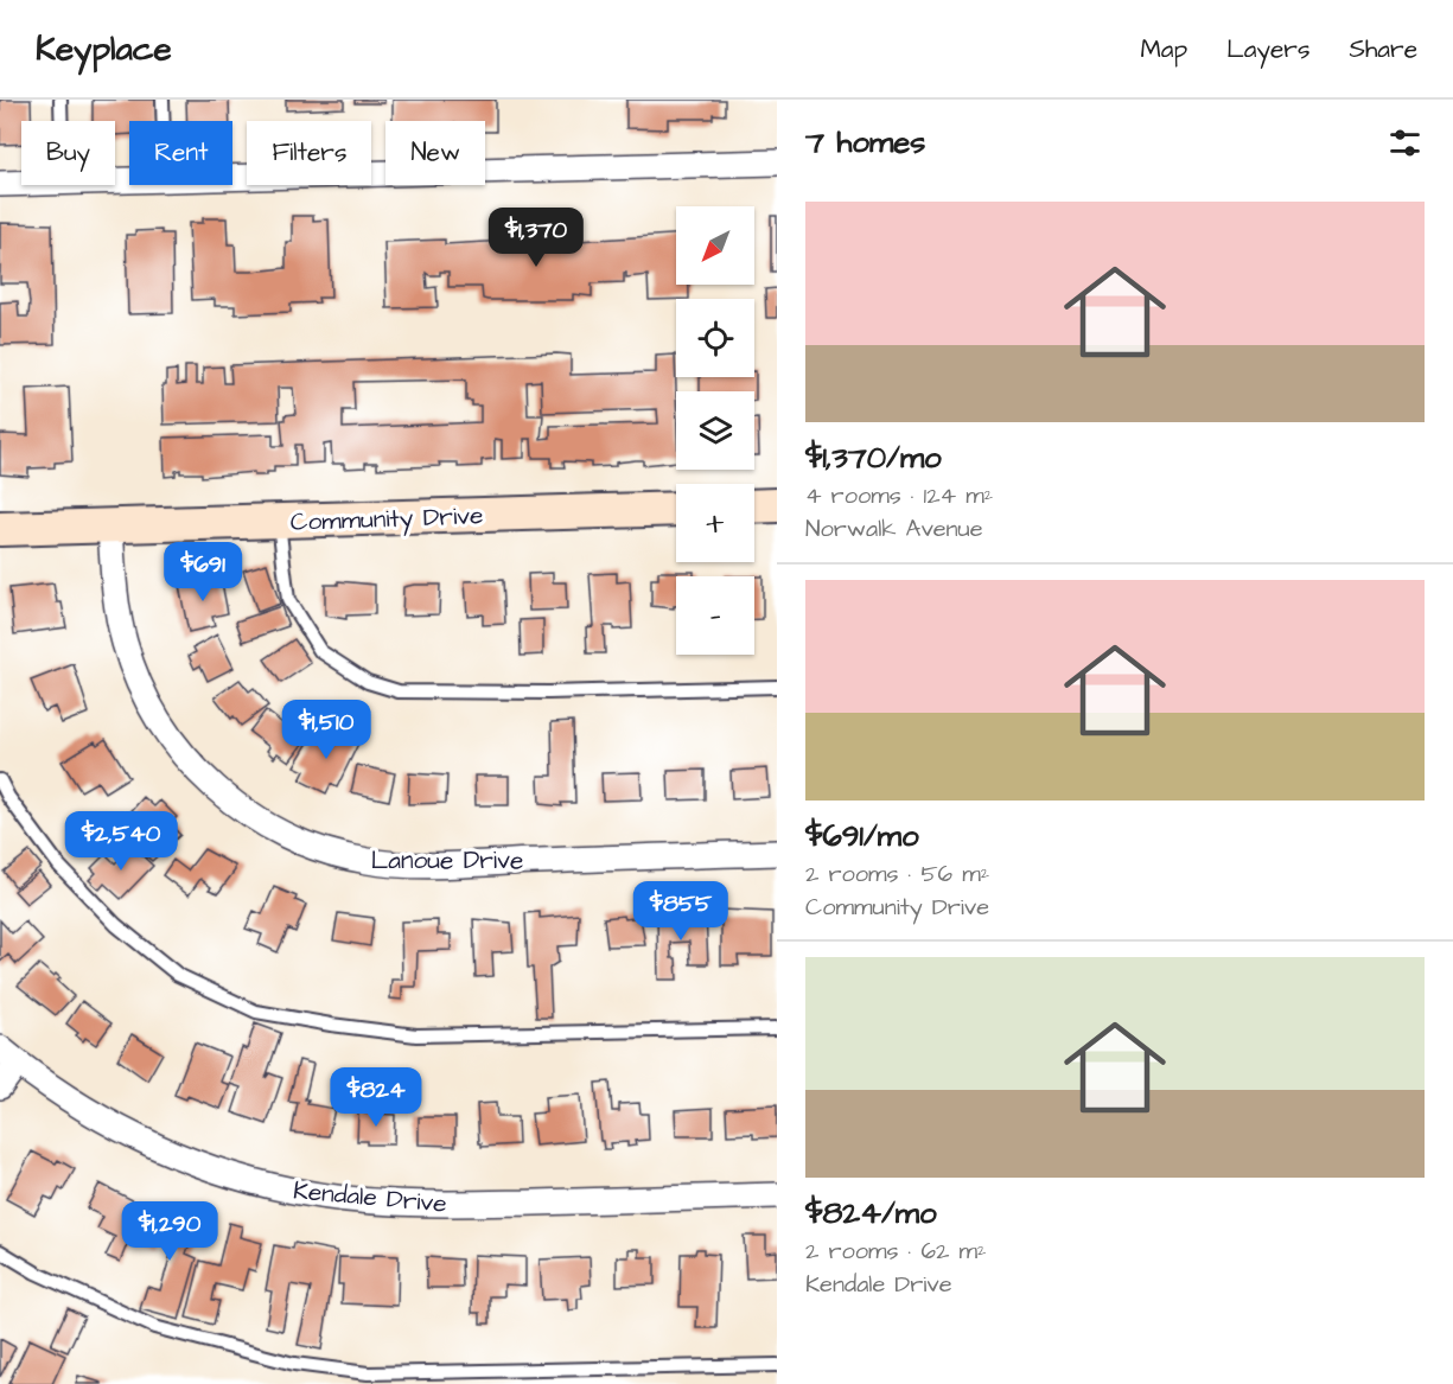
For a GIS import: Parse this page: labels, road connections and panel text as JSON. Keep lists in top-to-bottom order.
{
  "streets": {
    "street": ["Community Drive", "Lanoue Drive", "Kendale Drive"]
  },
  "crossings": [
    ["Community Drive", "Lanoue Drive"]
  ],
  "north": "bottom left",
  "page": {
    "header": "Keyplace",
    "nav": ["Map", "Layers", "Share"],
    "heading": "7 homes",
    "chip": [
      "Buy",
      "Rent",
      "Filters",
      "New"
    ],
    "list": [
      {
        "name": "$1,370/mo",
        "note": "4 rooms · 124 m² · Norwalk Avenue"
      },
      {
        "name": "$691/mo",
        "note": "2 rooms · 56 m² · Community Drive"
      },
      {
        "name": "$824/mo",
        "note": "2 rooms · 62 m² · Kendale Drive"
      }
    ],
    "map_buttons": ["+", "−"],
    "price": [
      "$1,370",
      "$691",
      "$1,510",
      "$2,540",
      "$855",
      "$824",
      "$1,290"
    ]
  }
}
